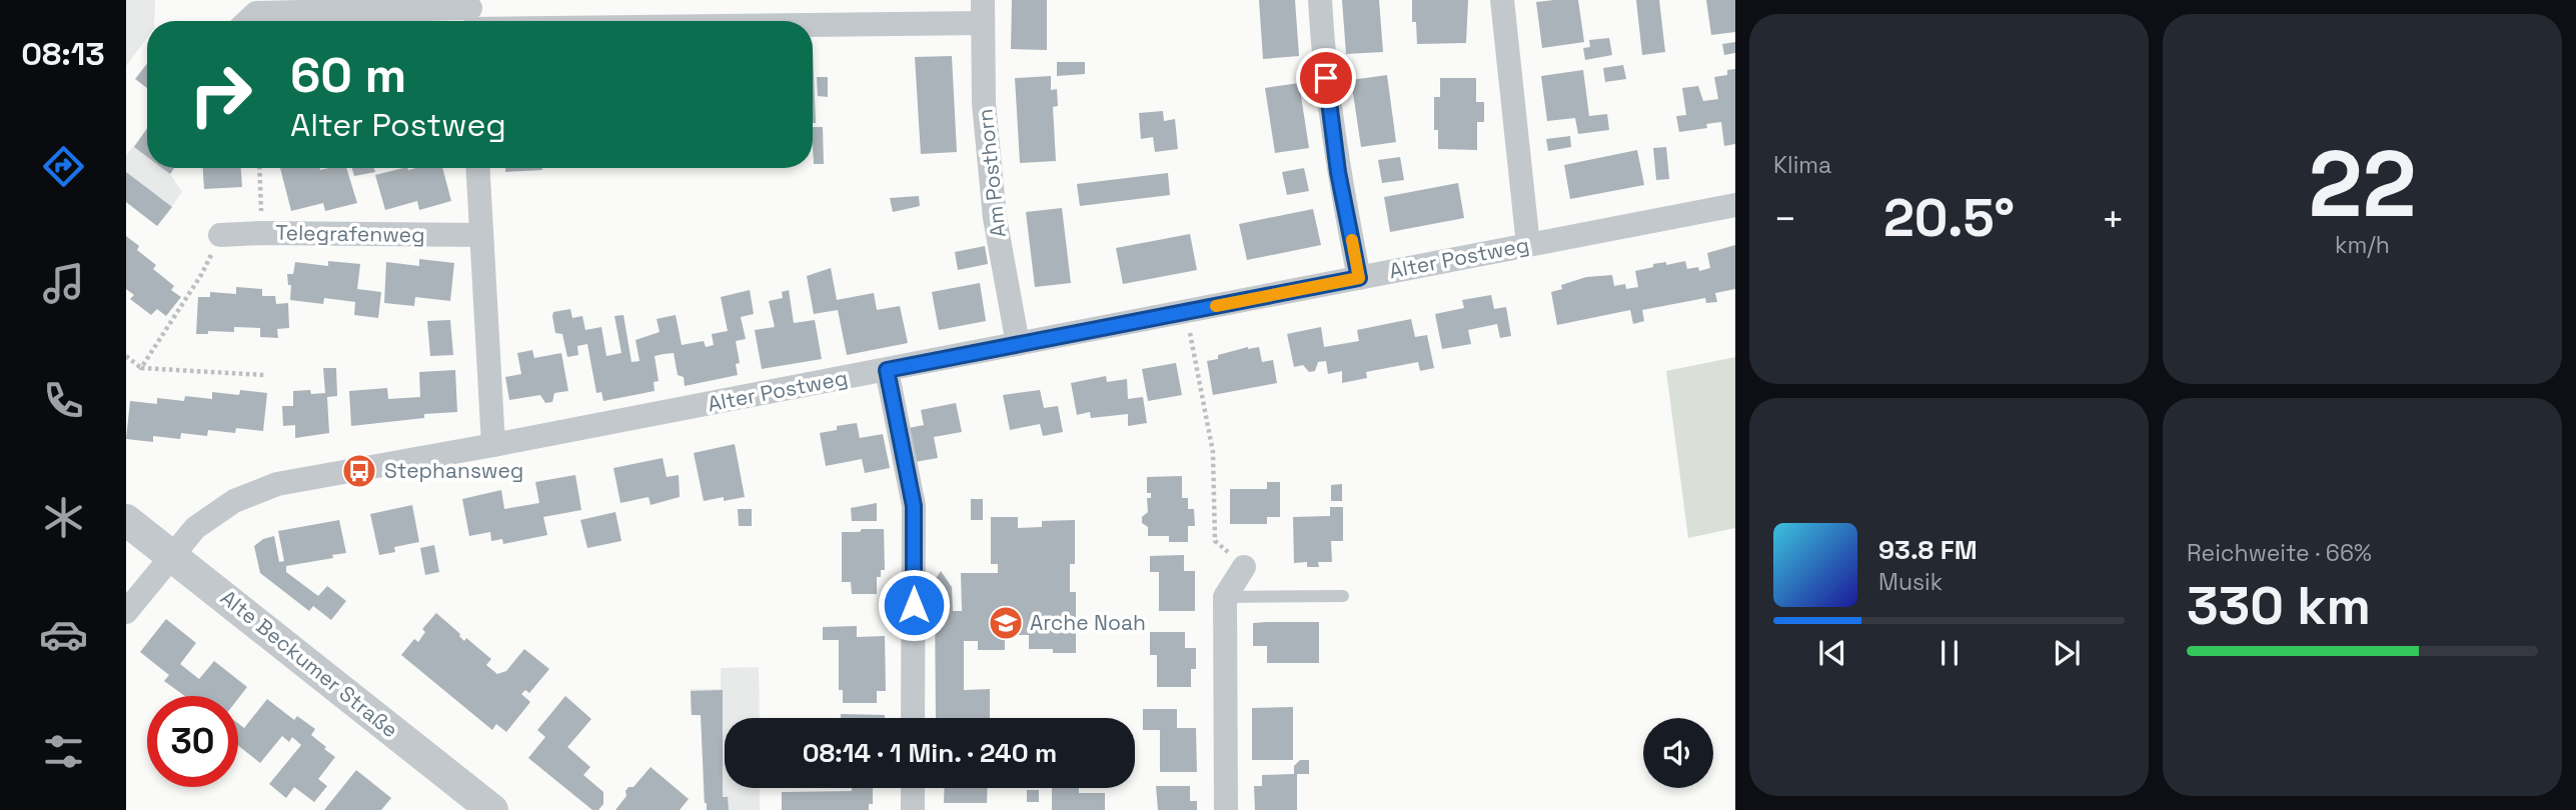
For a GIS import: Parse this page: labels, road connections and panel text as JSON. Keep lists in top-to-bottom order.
{
  "streets": {
    "street": [
      "Am Posthorn",
      "Telegrafenweg",
      "Alter Postweg",
      "Alte Beckumer Straße"
    ]
  },
  "crossings": [
    ["Am Posthorn", "Alter Postweg"],
    ["Alter Postweg", "Alte Beckumer Straße"]
  ],
  "places": {
    "bus stop": ["Stephansweg"],
    "school or university": ["Arche Noah"]
  },
  "page": {
    "tabs": "08:13",
    "tile": [
      "Klima",
      ["22", "km/h"],
      ["Reichweite · 66%", "330 km"]
    ],
    "turn": ["60 m", "Alter Postweg"],
    "heat": ["−", "20.5°", "+"],
    "song": ["93.8 FM", "Musik"],
    "limit": "30",
    "trip": "08:14 · 1 Min. · 240 m"
  }
}
